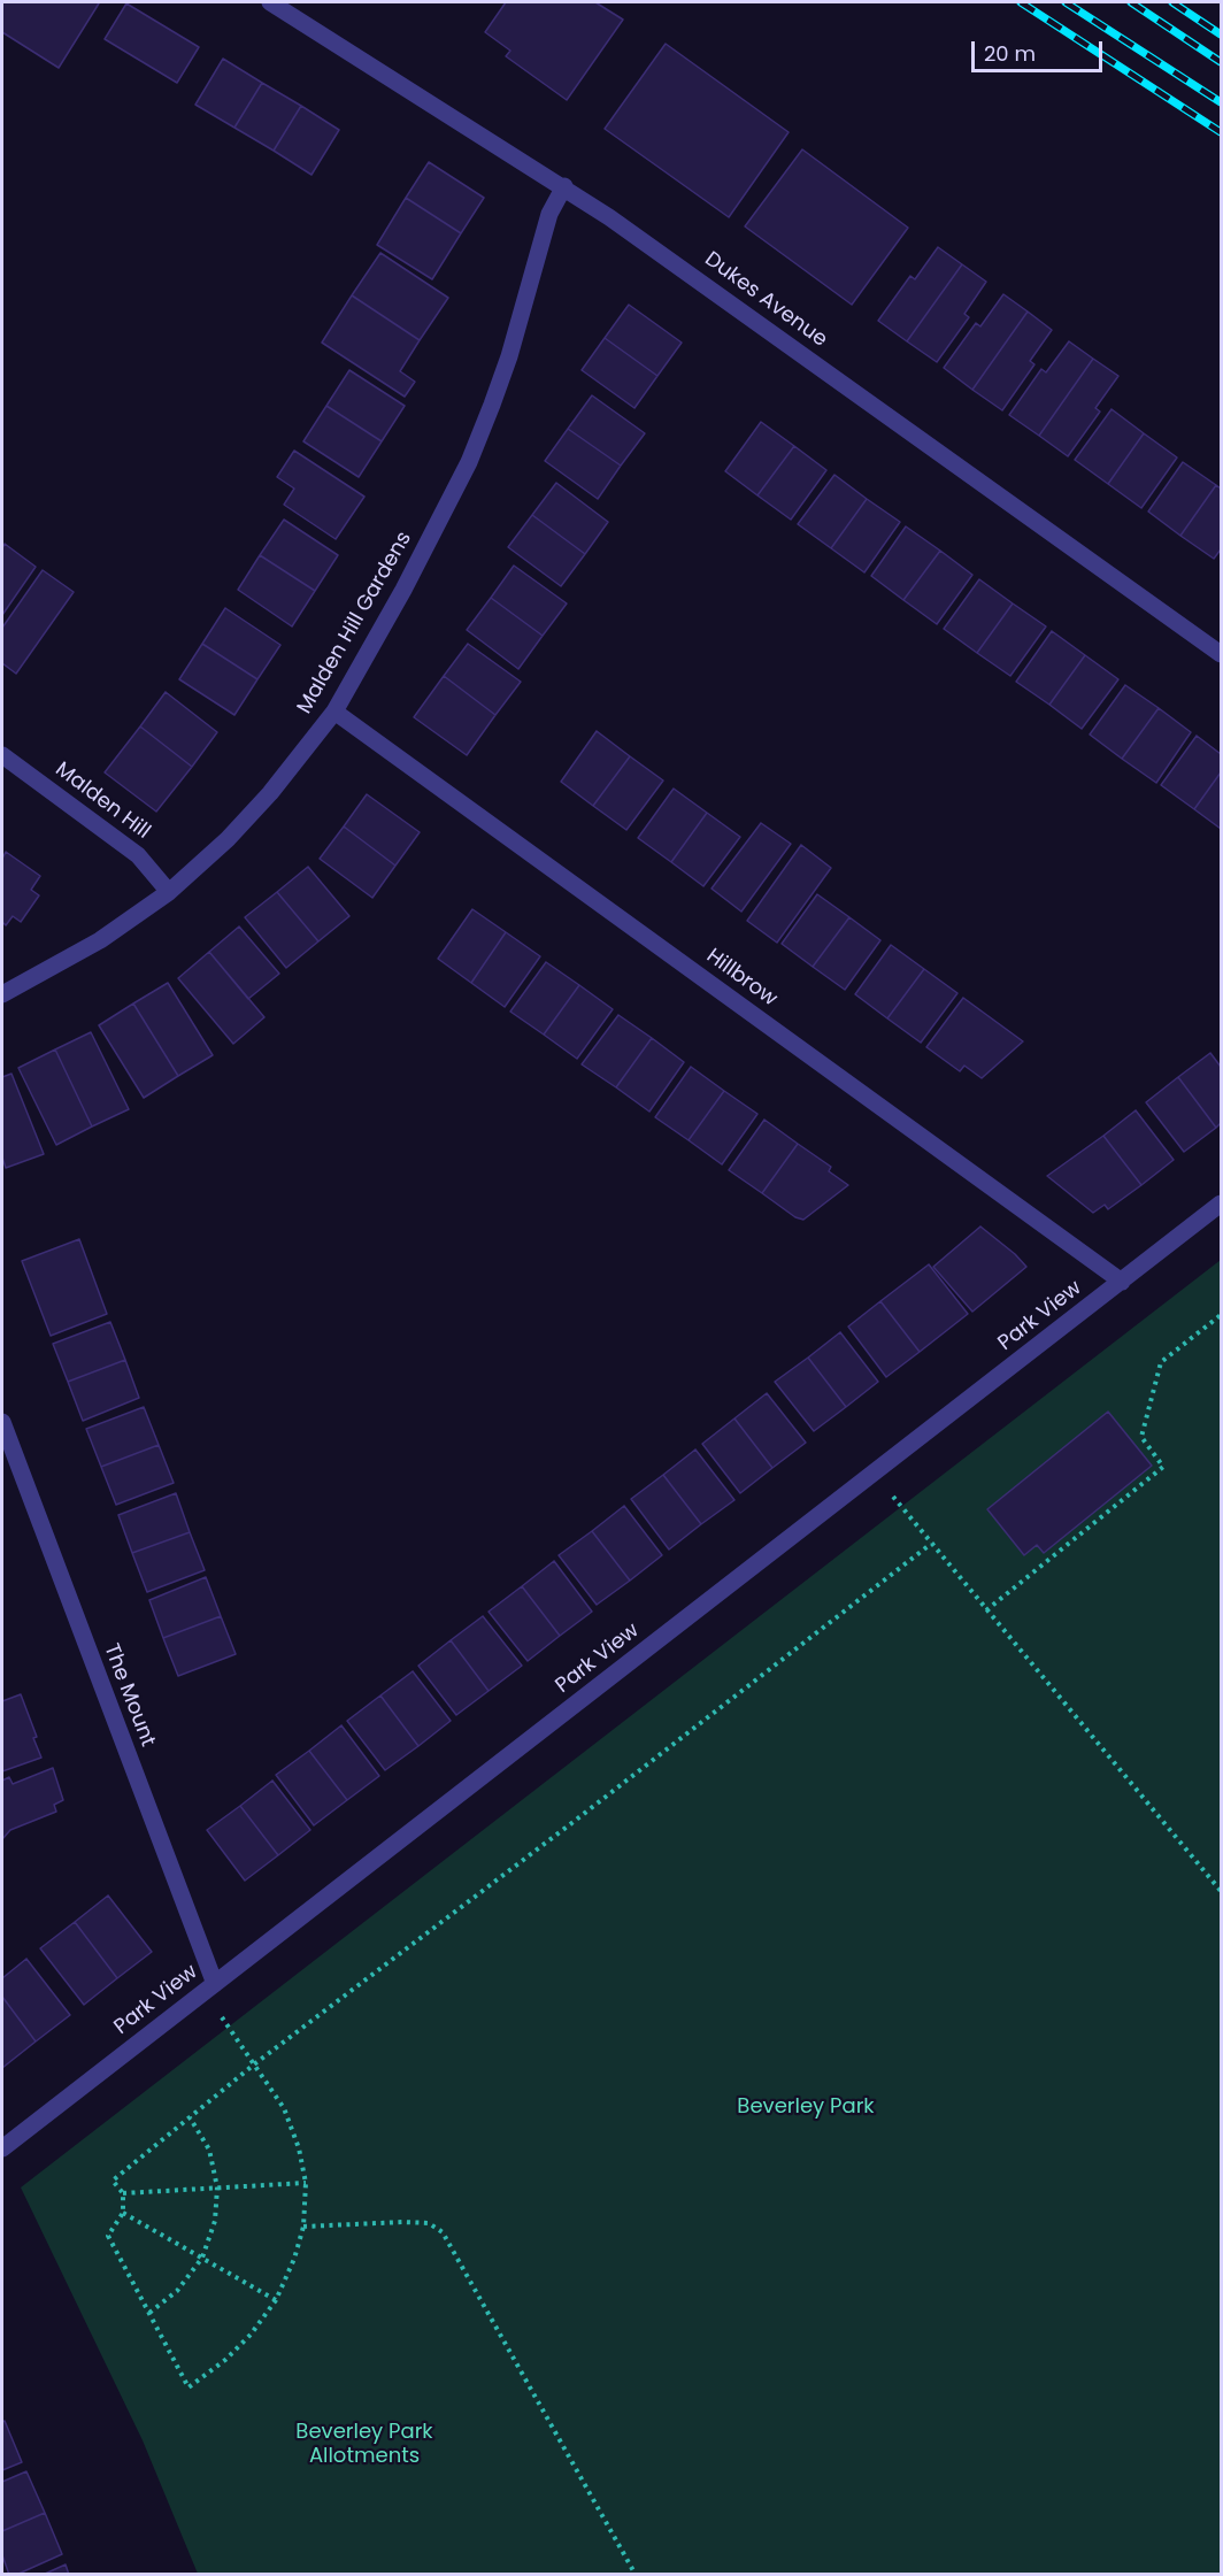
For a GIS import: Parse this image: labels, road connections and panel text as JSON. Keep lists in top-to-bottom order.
{
  "streets": {
    "street": [
      "Dukes Avenue",
      "Malden Hill Gardens",
      "Malden Hill",
      "Hillbrow",
      "Park View",
      "The Mount"
    ]
  },
  "crossings": [
    ["Dukes Avenue", "Malden Hill Gardens"],
    ["Malden Hill Gardens", "Malden Hill"],
    ["Malden Hill Gardens", "Hillbrow"],
    ["Hillbrow", "Park View"],
    ["Park View", "The Mount"]
  ],
  "parks": ["Beverley Park", "Beverley Park Allotments"],
  "scale_bar": "20 m"
}
